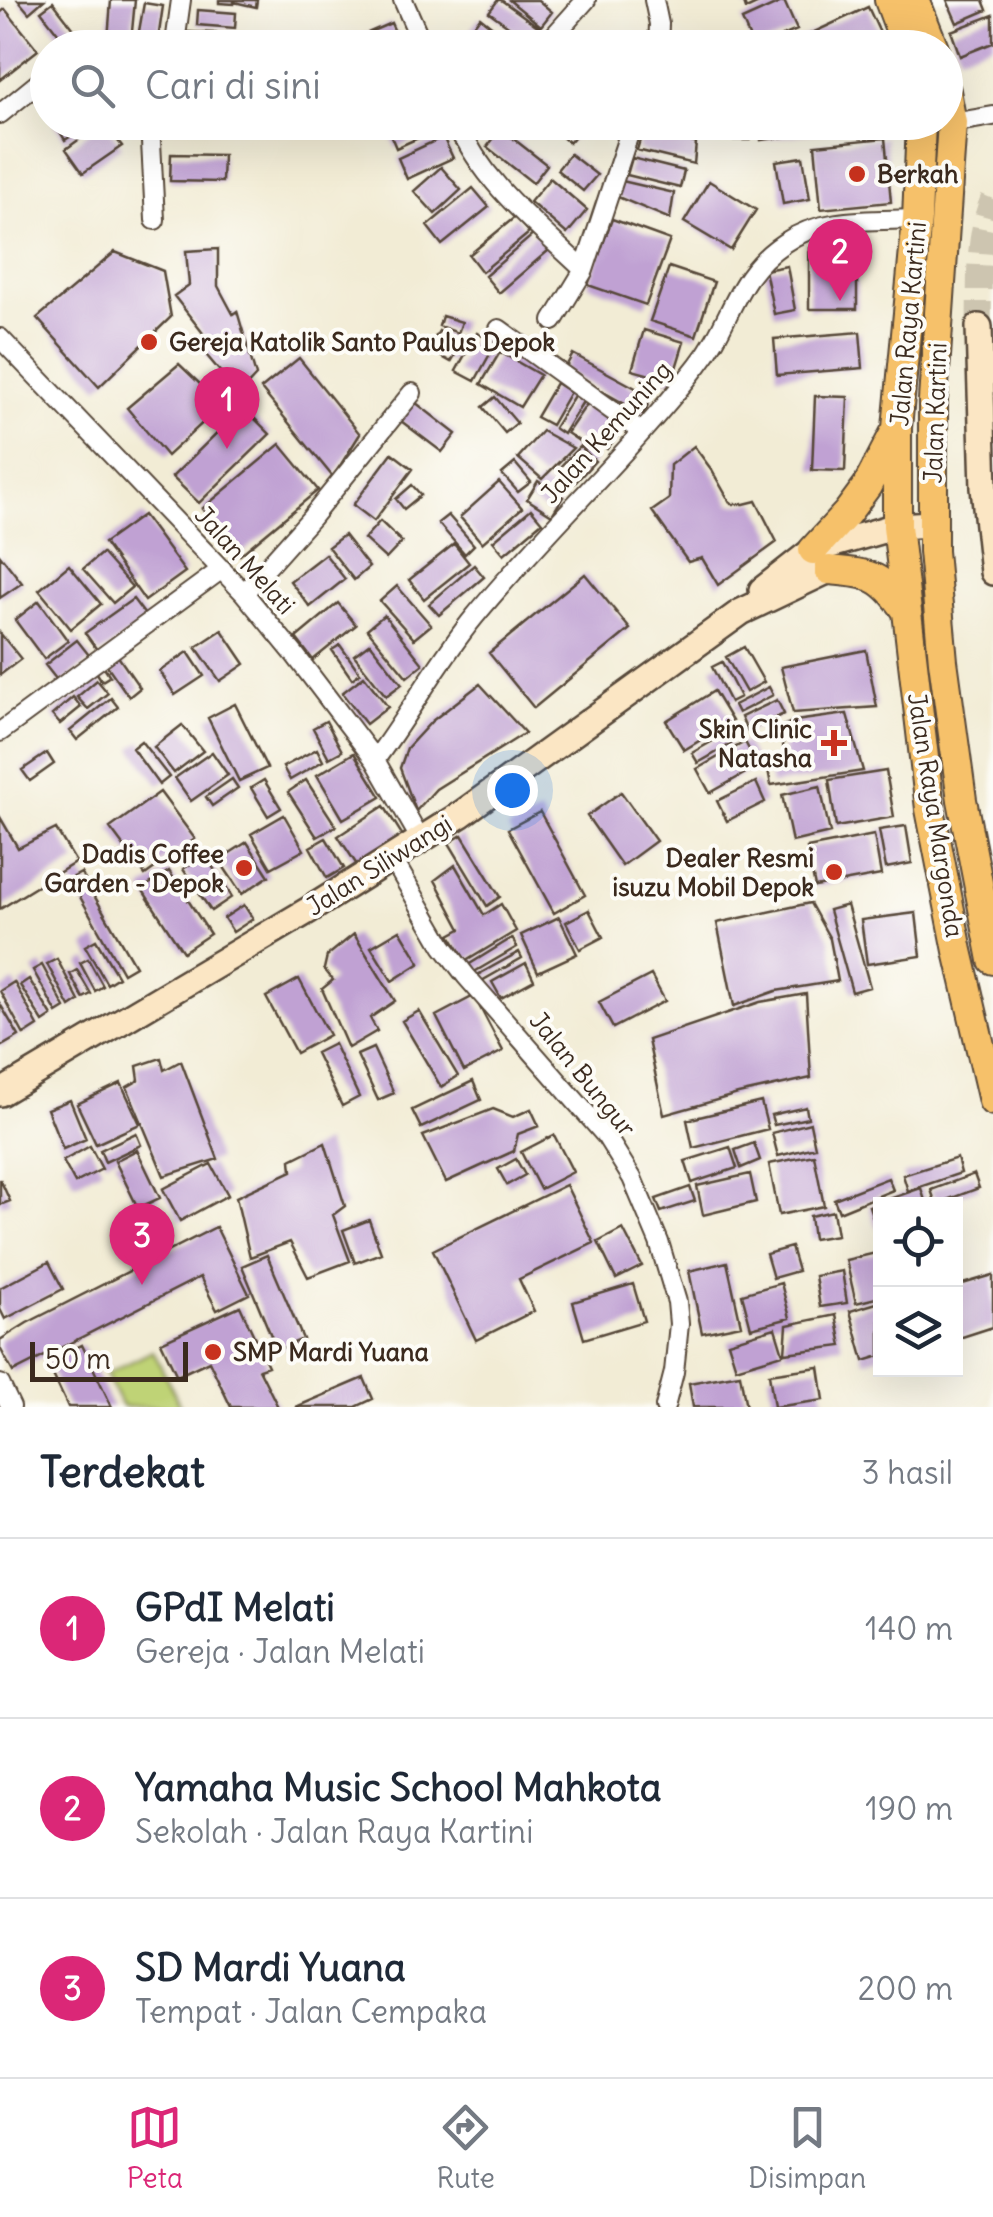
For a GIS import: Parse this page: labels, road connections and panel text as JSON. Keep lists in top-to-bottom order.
{
  "streets": {
    "main road": [
      "Jalan Raya Kartini",
      "Jalan Kartini",
      "Jalan Raya Margonda",
      "Jalan Siliwangi"
    ],
    "street": ["Jalan Kemuning", "Jalan Melati", "Jalan Bungur"]
  },
  "crossings": [
    ["Jalan Raya Kartini", "Jalan Kemuning"],
    ["Jalan Raya Kartini", "Jalan Raya Margonda"],
    ["Jalan Raya Kartini", "Jalan Siliwangi"],
    ["Jalan Kartini", "Jalan Raya Margonda"],
    ["Jalan Kartini", "Jalan Siliwangi"],
    ["Jalan Kemuning", "Jalan Melati"],
    ["Jalan Melati", "Jalan Siliwangi"],
    ["Jalan Raya Margonda", "Jalan Siliwangi"],
    ["Jalan Siliwangi", "Jalan Bungur"]
  ],
  "places": {
    "other": [
      "Berkah",
      "Gereja Katolik Santo Paulus Depok",
      "Dadis Coffee Garden - Depok",
      "Dealer Resmi isuzu Mobil Depok",
      "SMP Mardi Yuana"
    ],
    "health": ["Skin Clinic Natasha"]
  },
  "scale_bar": "50 m",
  "page": {
    "search": "Cari di sini",
    "pins": ["2", "1", "3"],
    "scale": "50 m",
    "heading": ["Terdekat", "3 hasil"],
    "list": [
      {
        "mark": "1",
        "name": "GPdI Melati",
        "note": "Gereja · Jalan Melati",
        "value": "140 m"
      },
      {
        "mark": "2",
        "name": "Yamaha Music School Mahkota",
        "note": "Sekolah · Jalan Raya Kartini",
        "value": "190 m"
      },
      {
        "mark": "3",
        "name": "SD Mardi Yuana",
        "note": "Tempat · Jalan Cempaka",
        "value": "200 m"
      }
    ],
    "nav": ["Peta", "Rute", "Disimpan"]
  }
}
